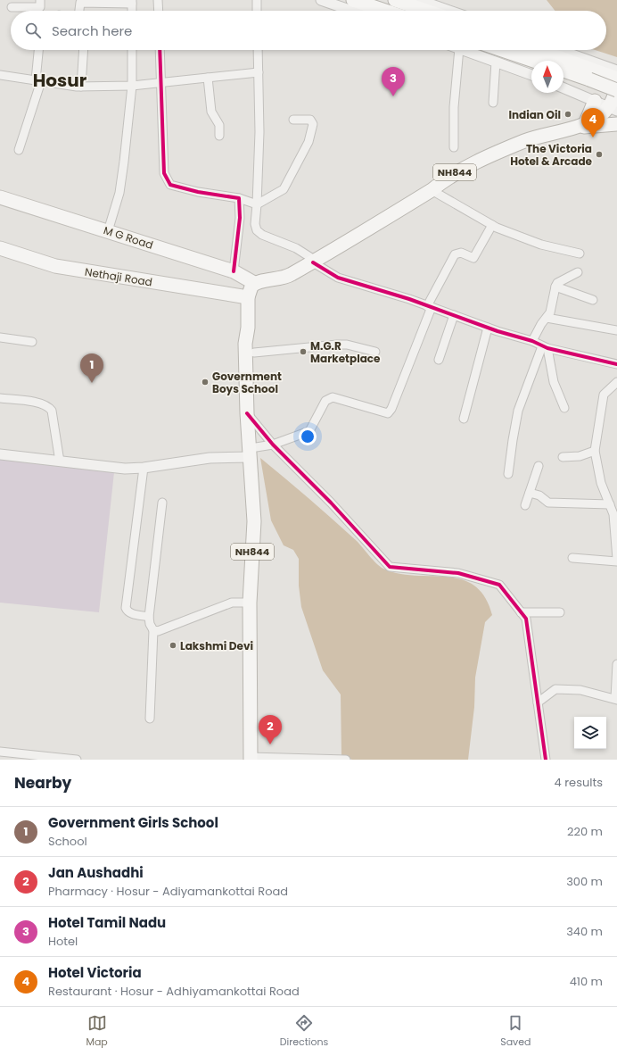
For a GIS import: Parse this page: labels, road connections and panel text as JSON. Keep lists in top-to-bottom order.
{
  "streets": {
    "main road": ["NH844", "M G Road", "Nethaji Road"]
  },
  "crossings": [
    ["NH844", "M G Road"],
    ["NH844", "Nethaji Road"]
  ],
  "districts": ["Hosur"],
  "places": [
    "Indian Oil",
    "The Victoria Hotel & Arcade",
    "M.G.R Marketplace",
    "Government Boys School",
    "Lakshmi Devi"
  ],
  "north": "top",
  "page": {
    "search": "Search here",
    "pins": [
      "3",
      "4",
      "1",
      "2"
    ],
    "heading": ["Nearby", "4 results"],
    "list": [
      {
        "mark": "1",
        "name": "Government Girls School",
        "note": "School",
        "value": "220 m"
      },
      {
        "mark": "2",
        "name": "Jan Aushadhi",
        "note": "Pharmacy · Hosur - Adiyamankottai Road",
        "value": "300 m"
      },
      {
        "mark": "3",
        "name": "Hotel Tamil Nadu",
        "note": "Hotel",
        "value": "340 m"
      },
      {
        "mark": "4",
        "name": "Hotel Victoria",
        "note": "Restaurant · Hosur - Adhiyamankottai Road",
        "value": "410 m"
      }
    ],
    "nav": ["Map", "Directions", "Saved"]
  }
}
